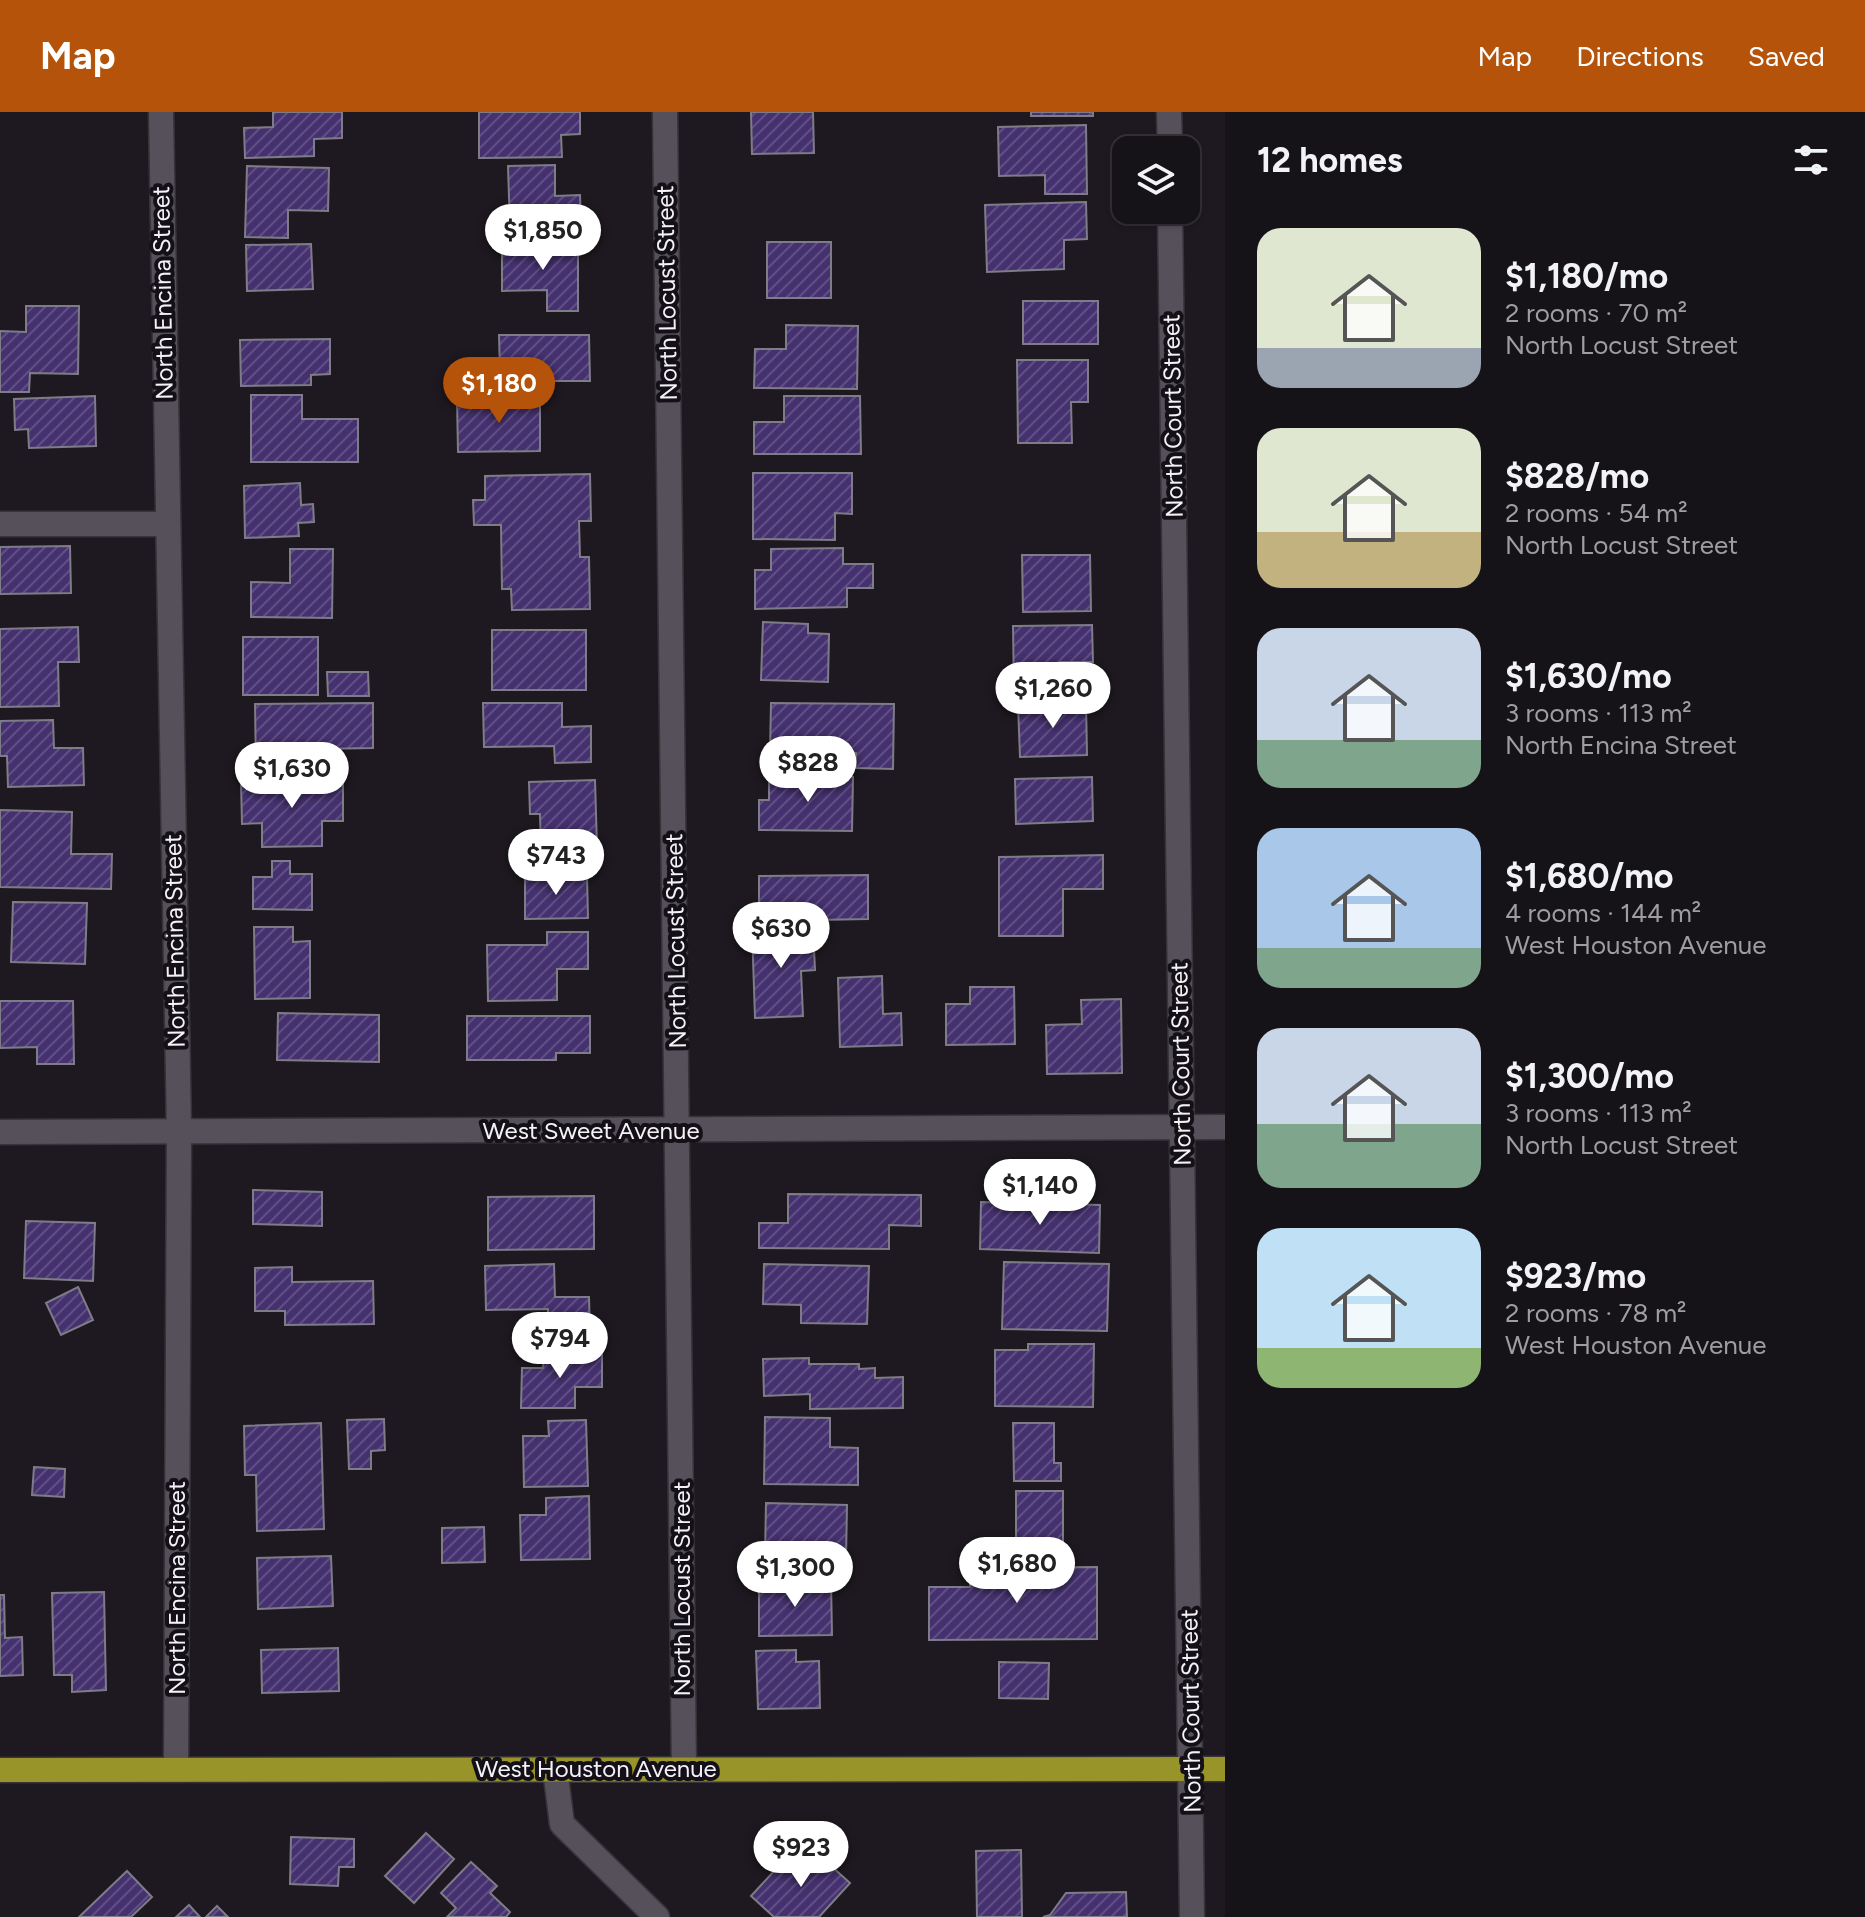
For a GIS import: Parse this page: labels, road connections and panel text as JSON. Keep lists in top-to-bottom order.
{
  "streets": {
    "main road": ["West Houston Avenue"],
    "street": [
      "North Encina Street",
      "North Locust Street",
      "North Court Street",
      "West Sweet Avenue"
    ]
  },
  "crossings": [
    ["North Encina Street", "West Sweet Avenue"],
    ["North Encina Street", "West Houston Avenue"],
    ["North Locust Street", "West Sweet Avenue"],
    ["North Locust Street", "West Houston Avenue"],
    ["North Court Street", "West Sweet Avenue"],
    ["North Court Street", "West Houston Avenue"]
  ],
  "page": {
    "header": "Map",
    "nav": ["Map", "Directions", "Saved"],
    "heading": "12 homes",
    "price": [
      "$1,850",
      "$1,180",
      "$1,260",
      "$828",
      "$1,630",
      "$743",
      "$630",
      "$1,140",
      "$794",
      "$1,680",
      "$1,300",
      "$923"
    ],
    "list": [
      {
        "name": "$1,180/mo",
        "note": "2 rooms · 70 m² · North Locust Street"
      },
      {
        "name": "$828/mo",
        "note": "2 rooms · 54 m² · North Locust Street"
      },
      {
        "name": "$1,630/mo",
        "note": "3 rooms · 113 m² · North Encina Street"
      },
      {
        "name": "$1,680/mo",
        "note": "4 rooms · 144 m² · West Houston Avenue"
      },
      {
        "name": "$1,300/mo",
        "note": "3 rooms · 113 m² · North Locust Street"
      },
      {
        "name": "$923/mo",
        "note": "2 rooms · 78 m² · West Houston Avenue"
      }
    ]
  }
}
